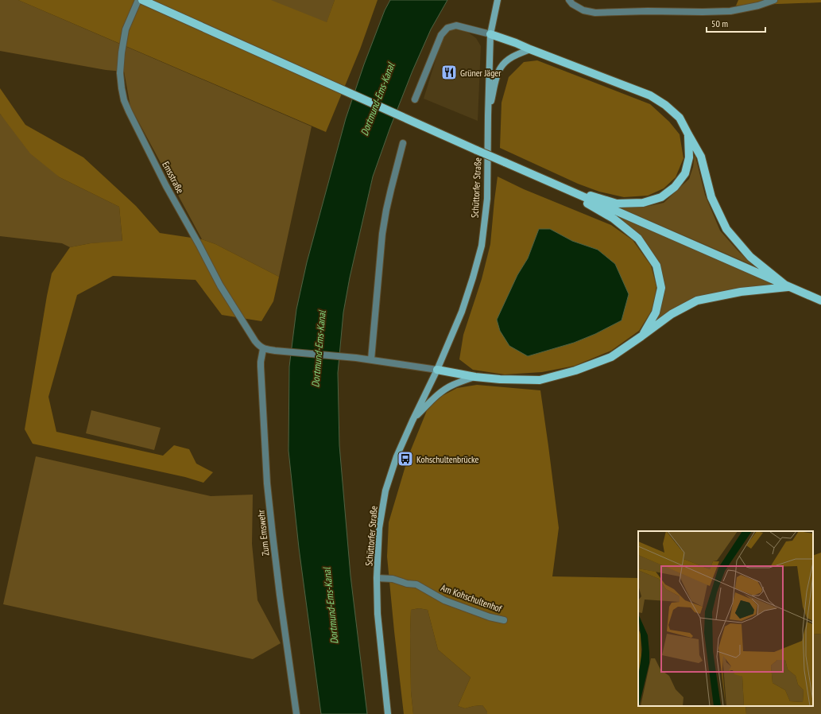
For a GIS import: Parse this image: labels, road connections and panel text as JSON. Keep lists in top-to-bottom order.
{
  "streets": {
    "main road": ["Schüttorfer Straße"],
    "street": ["Emsstraße", "Zum Emswehr", "Am Kohschultenhof"]
  },
  "crossings": [
    ["Emsstraße", "Zum Emswehr"],
    ["Schüttorfer Straße", "Am Kohschultenhof"]
  ],
  "water": ["Dortmund-Ems-Kanal"],
  "places": {
    "restaurant": ["Grüner Jäger"],
    "bus stop": ["Kohschultenbrücke"]
  },
  "scale_bar": "50 m"
}
